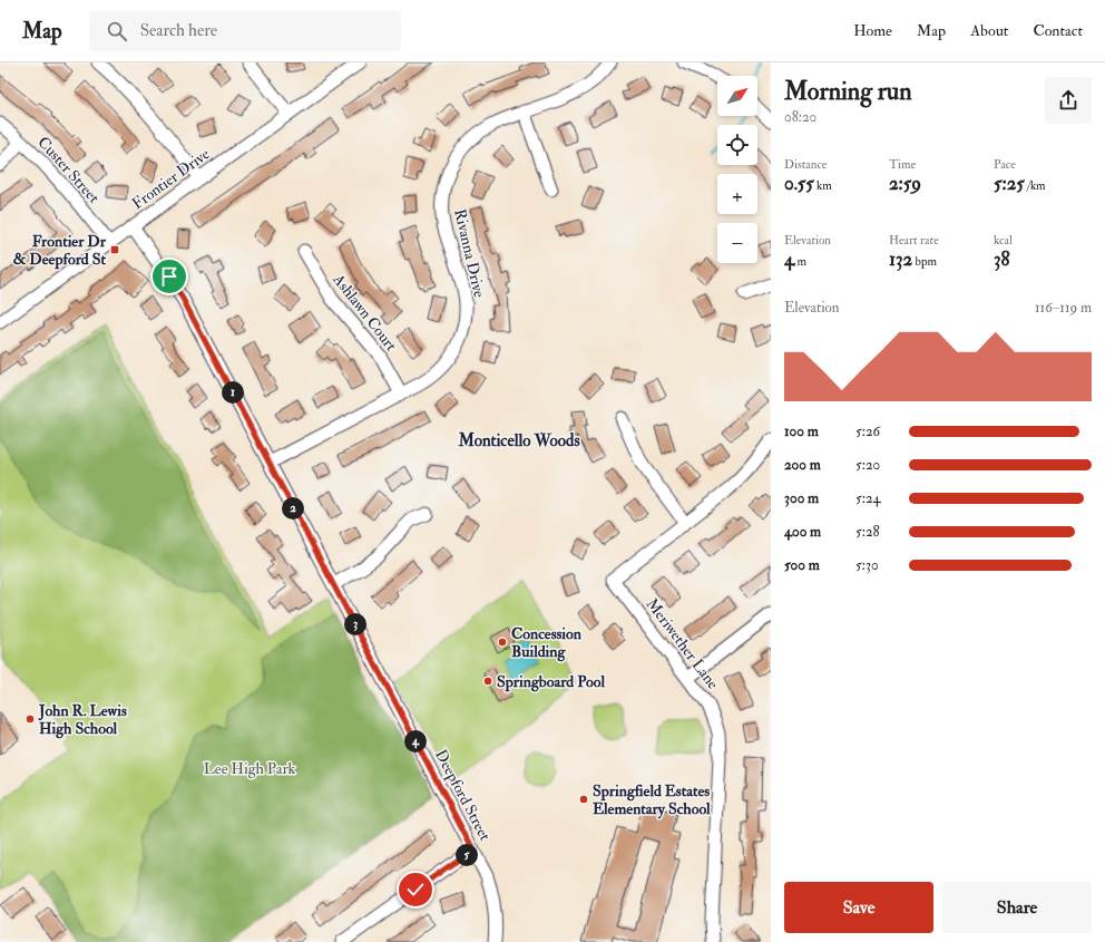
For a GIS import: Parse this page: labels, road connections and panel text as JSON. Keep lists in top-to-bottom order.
{
  "streets": {
    "street": [
      "Custer Street",
      "Frontier Drive",
      "Rivanna Drive",
      "Ashlawn Court",
      "Meriwether Lane",
      "Deepford Street"
    ]
  },
  "crossings": [
    ["Custer Street", "Frontier Drive"],
    ["Frontier Drive", "Deepford Street"],
    ["Rivanna Drive", "Ashlawn Court"],
    ["Rivanna Drive", "Deepford Street"]
  ],
  "districts": ["Monticello Woods"],
  "parks": ["Lee High Park"],
  "places": {
    "transit": ["Frontier Dr & Deepford St"],
    "other": [
      "Concession Building",
      "Springboard Pool",
      "John R. Lewis High School",
      "Springfield Estates Elementary School"
    ]
  },
  "north": "top right",
  "page": {
    "header": "Map",
    "search": "Search here",
    "nav": [
      "Home",
      "Map",
      "About",
      "Contact"
    ],
    "heading": ["Morning run", "08:20"],
    "map_buttons": ["+", "−"],
    "stats": [
      ["Distance", "0.55 km"],
      ["Time", "2:59"],
      ["Pace", "5:25 /km"],
      ["Elevation", "4 m"],
      ["Heart rate", "132 bpm"],
      ["kcal", "38"]
    ],
    "chart": ["Elevation", "116–119 m"],
    "pins": [
      "1",
      "2",
      "3",
      "4",
      "5"
    ],
    "list": [
      {
        "name": "100 m",
        "note": "5:26"
      },
      {
        "name": "200 m",
        "note": "5:20"
      },
      {
        "name": "300 m",
        "note": "5:24"
      },
      {
        "name": "400 m",
        "note": "5:28"
      },
      {
        "name": "500 m",
        "note": "5:30"
      }
    ],
    "buttons": ["Save", "Share"]
  }
}
